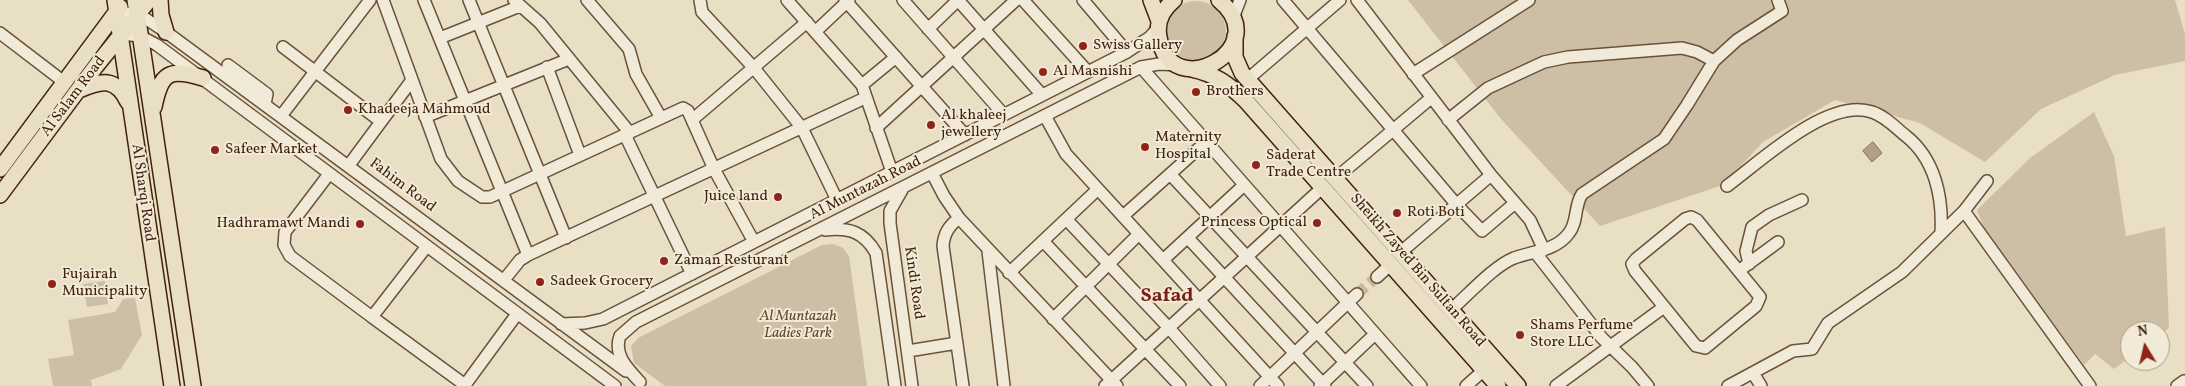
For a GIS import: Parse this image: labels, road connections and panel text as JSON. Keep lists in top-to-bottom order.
{
  "streets": {
    "main road": ["Al Salam Road", "Al Sharqi Road", "Sheikh Zayed Bin Sultan Road"],
    "street": ["Fahim Road", "Al Muntazah Road", "Kindi Road"]
  },
  "crossings": [
    ["Al Salam Road", "Fahim Road"],
    ["Al Salam Road", "Al Sharqi Road"],
    ["Fahim Road", "Al Muntazah Road"],
    ["Fahim Road", "Al Sharqi Road"],
    ["Al Muntazah Road", "Sheikh Zayed Bin Sultan Road"],
    ["Al Muntazah Road", "Kindi Road"]
  ],
  "districts": ["Safad"],
  "parks": ["Al Muntazah Ladies Park"],
  "places": [
    "Swiss Gallery",
    "Al Masnishi",
    "Brothers",
    "Khadeeja Mahmoud",
    "Al khaleej jewellery",
    "Maternity Hospital",
    "Safeer Market",
    "Saderat Trade Centre",
    "Juice land",
    "Roti Boti",
    "Princess Optical",
    "Hadhramawt Mandi",
    "Zaman Resturant",
    "Sadeek Grocery",
    "Fujairah Municipality",
    "Shams Perfume Store LLC"
  ],
  "north": "top"
}
